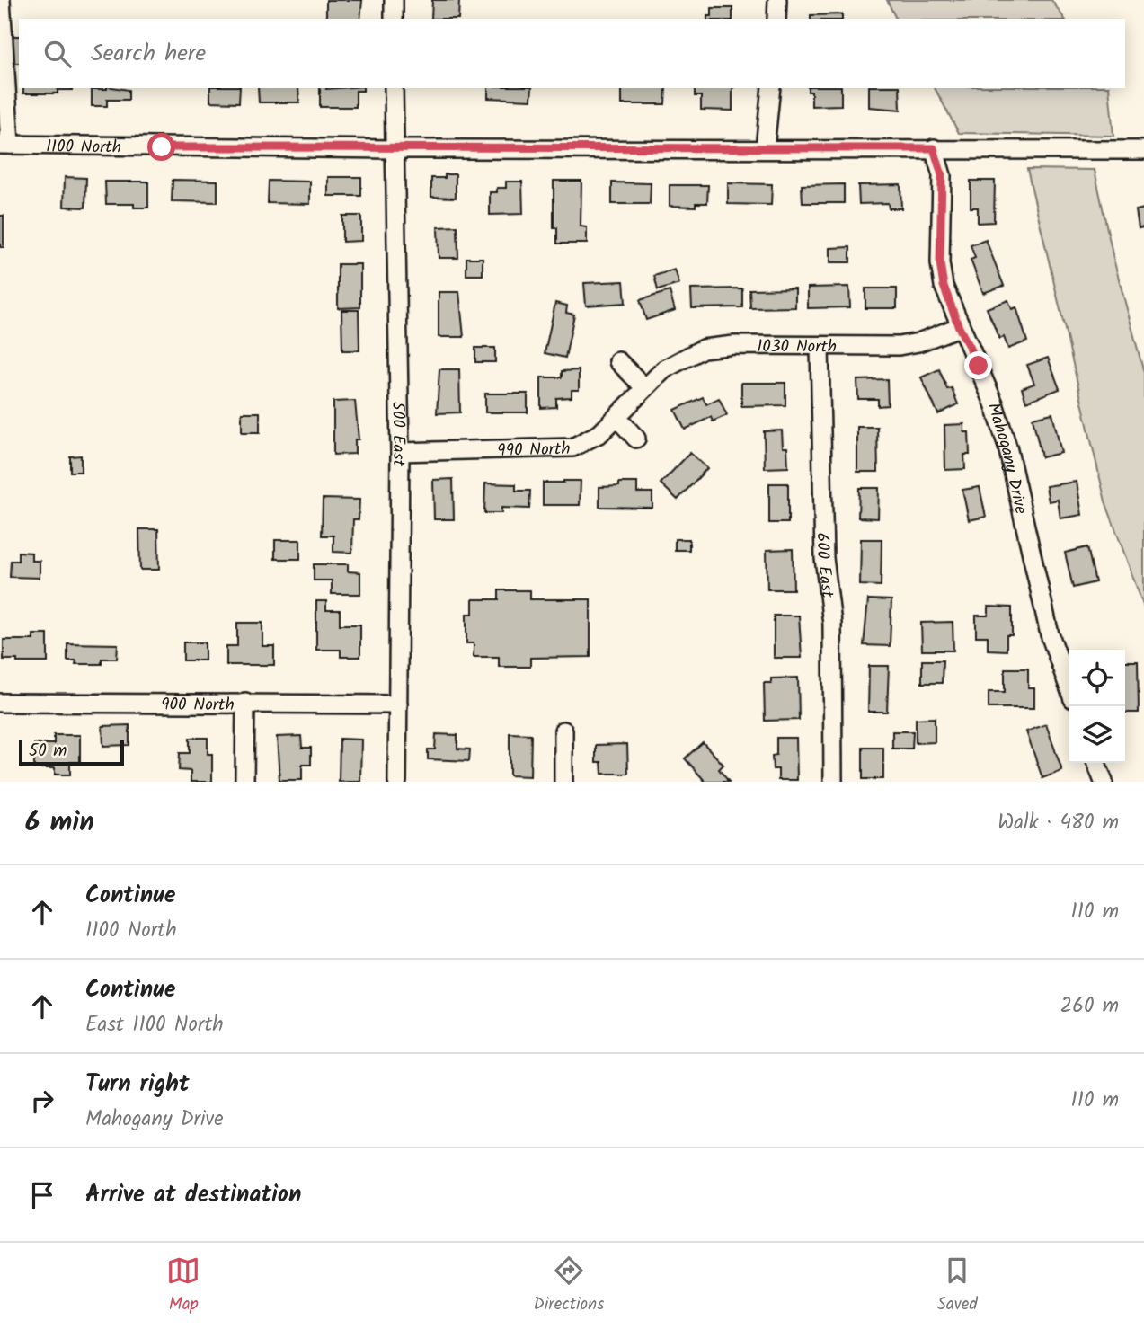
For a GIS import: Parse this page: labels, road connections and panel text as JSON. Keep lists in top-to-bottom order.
{
  "streets": {
    "street": [
      "1100 North",
      "1030 North",
      "500 East",
      "990 North",
      "Mahogany Drive",
      "600 East",
      "900 North"
    ]
  },
  "crossings": [
    ["1100 North", "500 East"],
    ["1100 North", "Mahogany Drive"],
    ["1030 North", "990 North"],
    ["1030 North", "Mahogany Drive"],
    ["1030 North", "600 East"],
    ["500 East", "990 North"],
    ["500 East", "900 North"]
  ],
  "scale_bar": "50 m",
  "page": {
    "search": "Search here",
    "scale": "50 m",
    "heading": ["6 min", "Walk · 480 m"],
    "list": [
      ["Continue", "1100 North", "110 m"],
      ["Continue", "East 1100 North", "260 m"],
      ["Turn right", "Mahogany Drive", "110 m"],
      "Arrive at destination"
    ],
    "nav": ["Map", "Directions", "Saved"]
  }
}
